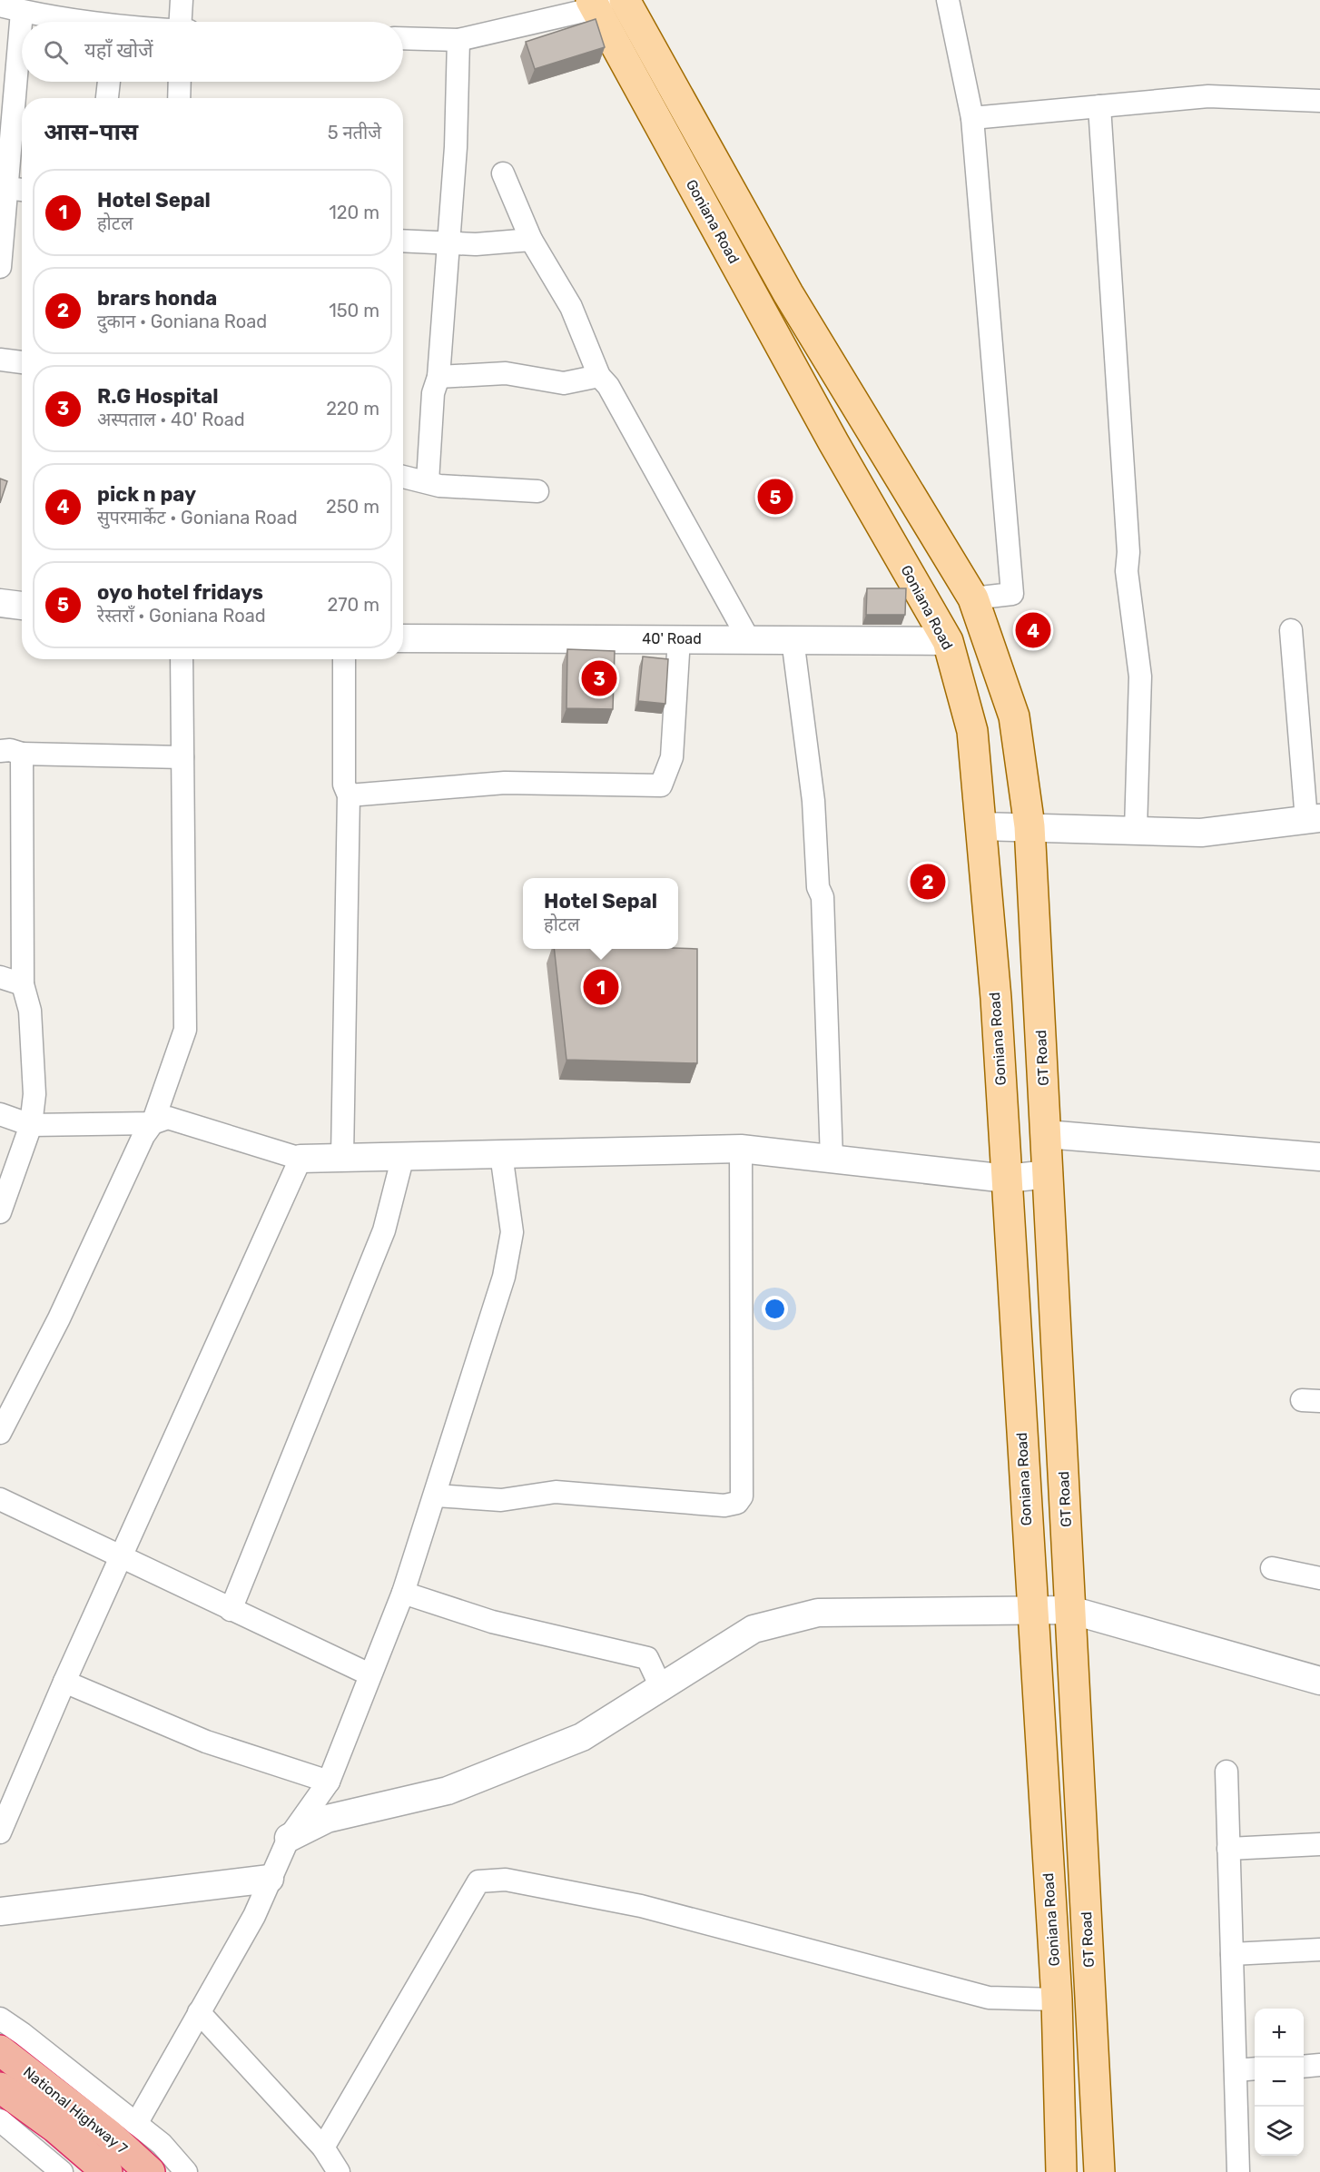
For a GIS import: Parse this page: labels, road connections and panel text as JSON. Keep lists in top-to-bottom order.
{
  "streets": {
    "highway": ["National Highway 7"],
    "main road": ["Goniana Road", "GT Road"],
    "street": ["40' Road"]
  },
  "crossings": [
    ["Goniana Road", "40' Road"],
    ["Goniana Road", "GT Road"]
  ],
  "page": {
    "search": "यहाँ खोजें",
    "heading": ["आस-पास", "5 नतीजे"],
    "list": [
      {
        "mark": "1",
        "name": "Hotel Sepal",
        "note": "होटल",
        "value": "120 m"
      },
      {
        "mark": "2",
        "name": "brars honda",
        "note": "दुकान · Goniana Road",
        "value": "150 m"
      },
      {
        "mark": "3",
        "name": "R.G Hospital",
        "note": "अस्पताल · 40' Road",
        "value": "220 m"
      },
      {
        "mark": "4",
        "name": "pick n pay",
        "note": "सुपरमार्केट · Goniana Road",
        "value": "250 m"
      },
      {
        "mark": "5",
        "name": "oyo hotel fridays",
        "note": "रेस्तराँ · Goniana Road",
        "value": "270 m"
      }
    ],
    "pins": [
      "5",
      "4",
      "3",
      "2",
      "1"
    ],
    "popup": ["Hotel Sepal", "होटल"],
    "map_buttons": ["+", "−"]
  }
}
